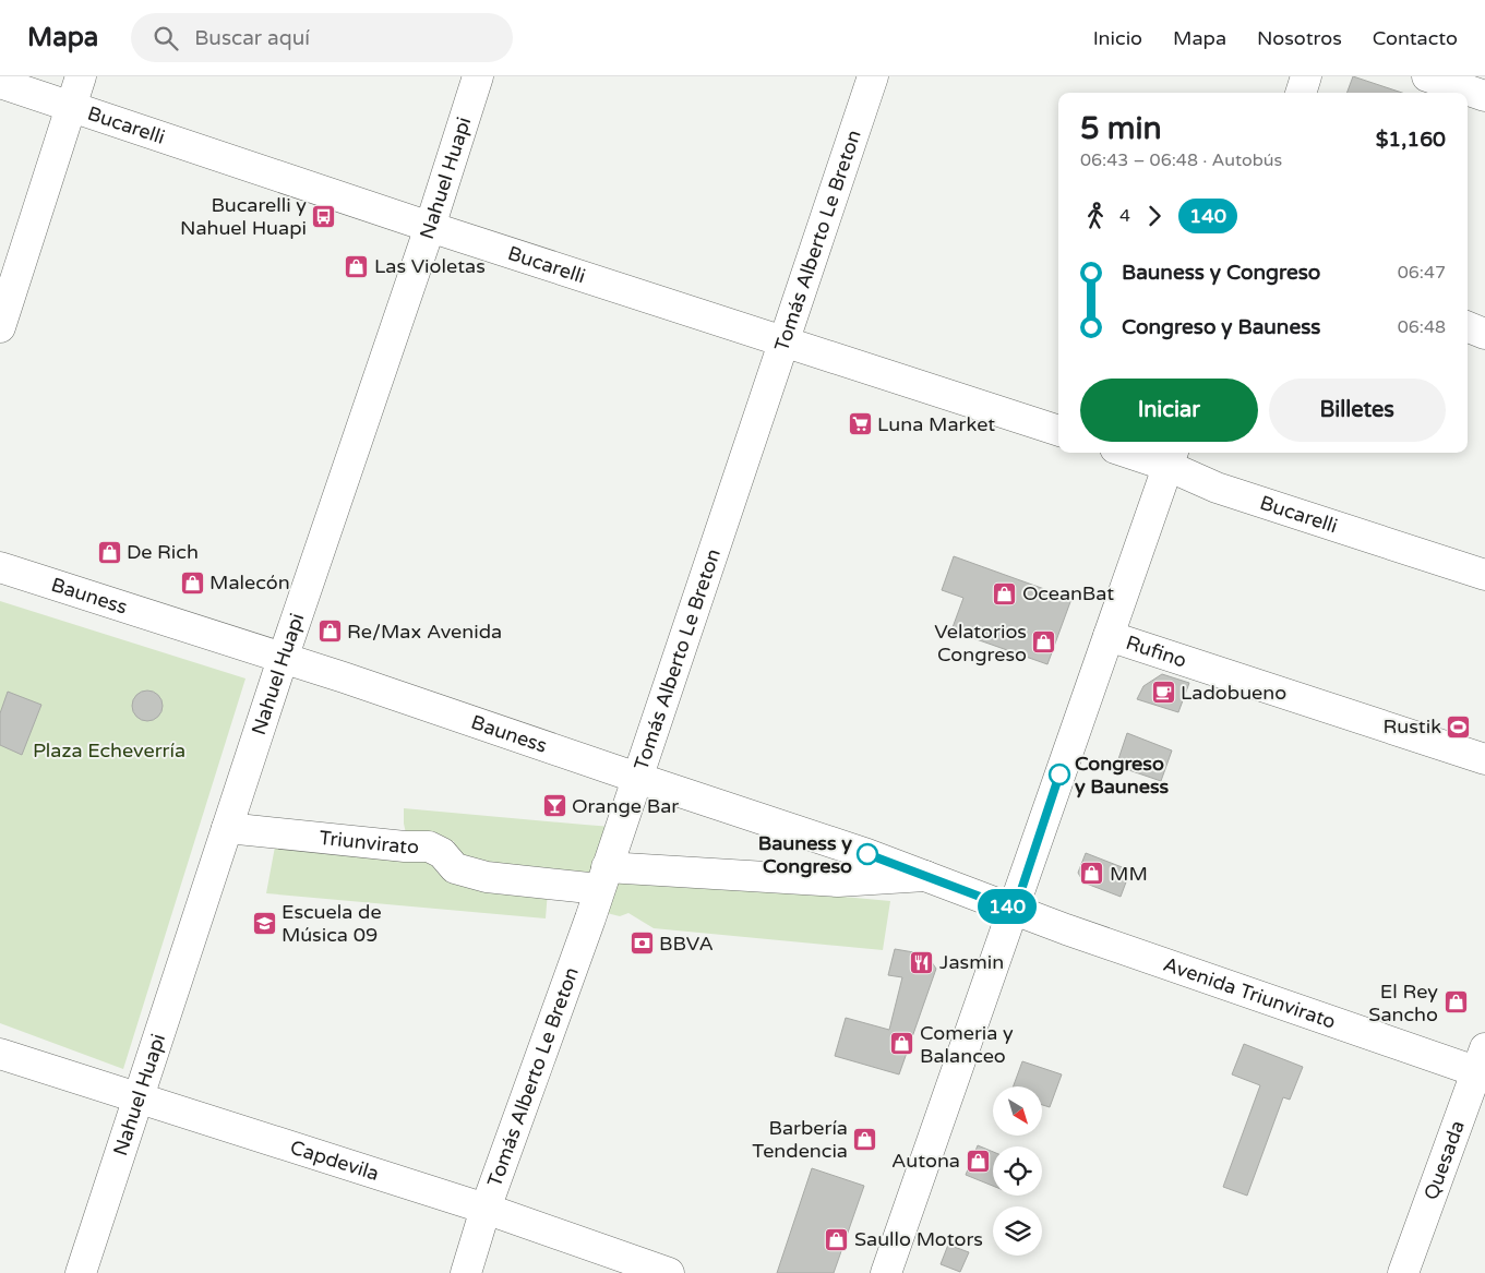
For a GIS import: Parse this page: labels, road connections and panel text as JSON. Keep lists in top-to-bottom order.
{
  "streets": {
    "street": [
      "Bucarelli",
      "Nahuel Huapi",
      "Tomás Alberto Le Breton",
      "Bauness",
      "Rufino",
      "Triunvirato",
      "Avenida Triunvirato",
      "Capdevila",
      "Quesada"
    ]
  },
  "crossings": [
    ["Bucarelli", "Nahuel Huapi"],
    ["Bucarelli", "Tomás Alberto Le Breton"],
    ["Nahuel Huapi", "Bauness"],
    ["Nahuel Huapi", "Triunvirato"],
    ["Nahuel Huapi", "Capdevila"],
    ["Tomás Alberto Le Breton", "Bauness"],
    ["Tomás Alberto Le Breton", "Triunvirato"],
    ["Tomás Alberto Le Breton", "Capdevila"],
    ["Bauness", "Triunvirato"],
    ["Bauness", "Avenida Triunvirato"],
    ["Avenida Triunvirato", "Quesada"]
  ],
  "parks": ["Plaza Echeverría"],
  "places": {
    "bus stop": ["Bucarelli y Nahuel Huapi"],
    "shop": [
      "Las Violetas",
      "De Rich",
      "Malecón",
      "OceanBat",
      "Re/Max Avenida",
      "Velatorios Congreso",
      "MM",
      "El Rey Sancho",
      "Comeria y Balanceo",
      "Barbería Tendencia",
      "Autona",
      "Saullo Motors"
    ],
    "supermarket": ["Luna Market"],
    "cafe": ["Ladobueno"],
    "sports": ["Rustik"],
    "other": ["Congreso y Bauness", "Bauness y Congreso"],
    "bar": ["Orange Bar"],
    "school or university": ["Escuela de Música 09"],
    "bank": ["BBVA"],
    "restaurant": ["Jasmin"]
  },
  "lines": ["bus line 140"],
  "north": "bottom right",
  "page": {
    "header": "Mapa",
    "search": "Buscar aquí",
    "nav": [
      "Inicio",
      "Mapa",
      "Nosotros",
      "Contacto"
    ],
    "on_map": "140",
    "heading": ["5 min", "06:43 – 06:48 · Autobús", "$1,160"],
    "legs": ["4", "140"],
    "list": [
      {
        "name": "Bauness y Congreso",
        "value": "06:47"
      },
      {
        "name": "Congreso y Bauness",
        "value": "06:48"
      }
    ],
    "buttons": ["Iniciar", "Billetes"]
  }
}
